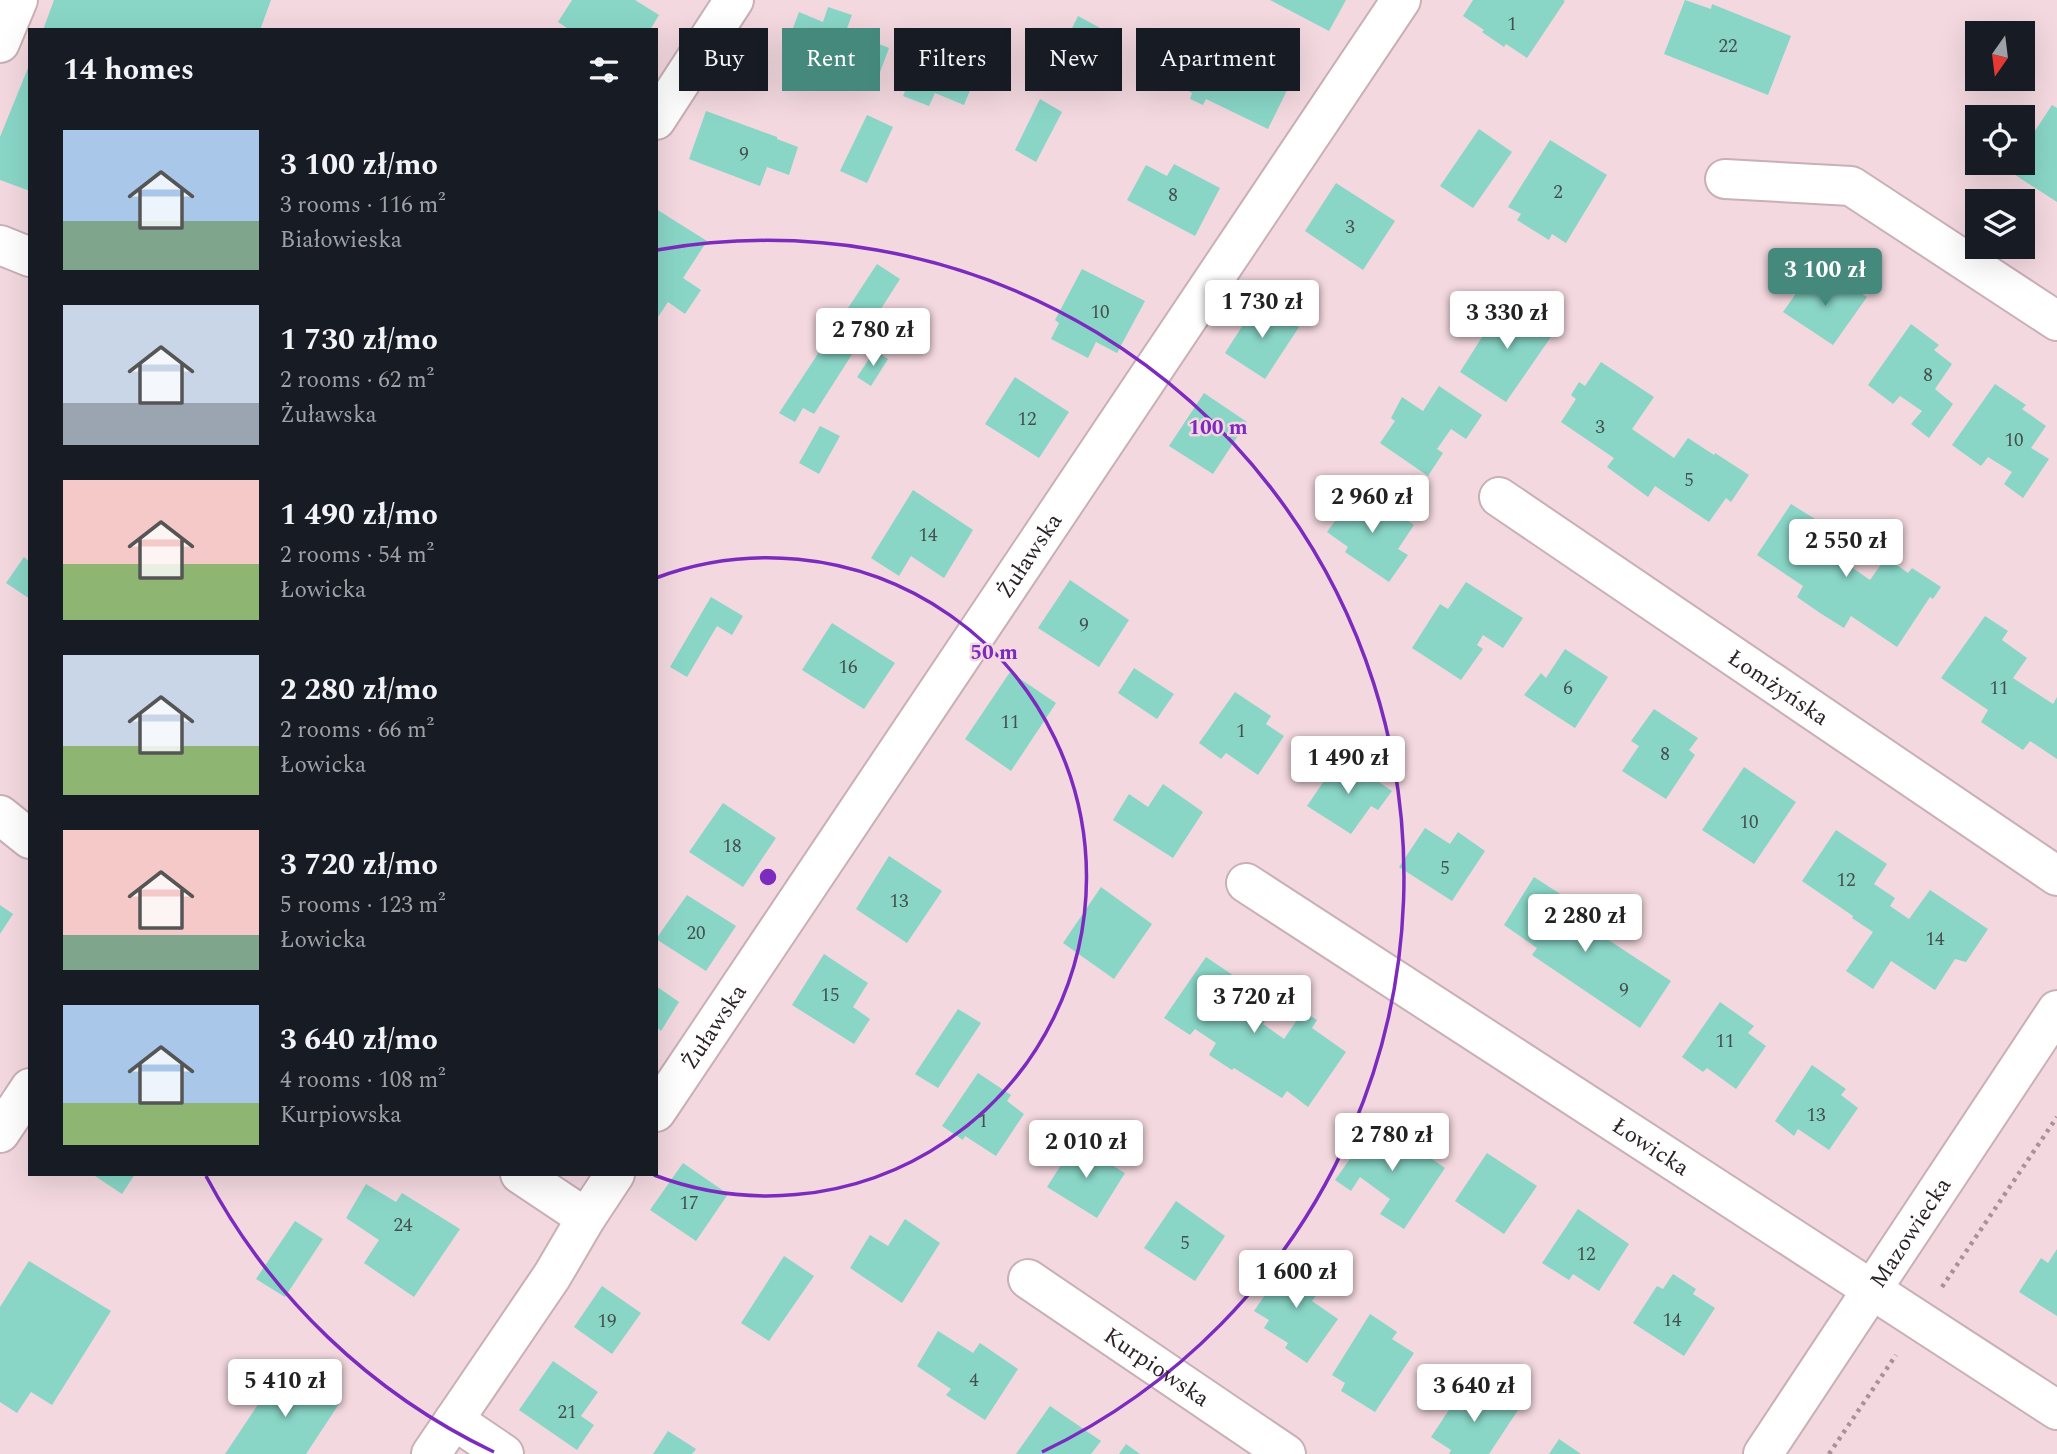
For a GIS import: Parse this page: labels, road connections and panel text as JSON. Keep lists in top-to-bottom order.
{
  "streets": {
    "street": [
      "Żuławska",
      "Łomżyńska",
      "Łowicka",
      "Mazowiecka",
      "Kurpiowska"
    ]
  },
  "crossings": [
    ["Łowicka", "Mazowiecka"]
  ],
  "house_numbers": [
    "1",
    "22",
    "9",
    "2",
    "8",
    "3",
    "10",
    "8",
    "12",
    "3",
    "10",
    "5",
    "14",
    "9",
    "16",
    "6",
    "11",
    "11",
    "1",
    "8",
    "10",
    "18",
    "5",
    "12",
    "13",
    "20",
    "14",
    "9",
    "15",
    "11",
    "13",
    "1",
    "17",
    "24",
    "5",
    "12",
    "14",
    "19",
    "4",
    "21"
  ],
  "north": "bottom",
  "page": {
    "chip": [
      "Buy",
      "Rent",
      "Filters",
      "New",
      "Apartment"
    ],
    "heading": "14 homes",
    "list": [
      {
        "name": "3 100 zł/mo",
        "note": "3 rooms · 116 m² · Białowieska"
      },
      {
        "name": "1 730 zł/mo",
        "note": "2 rooms · 62 m² · Żuławska"
      },
      {
        "name": "1 490 zł/mo",
        "note": "2 rooms · 54 m² · Łowicka"
      },
      {
        "name": "2 280 zł/mo",
        "note": "2 rooms · 66 m² · Łowicka"
      },
      {
        "name": "3 720 zł/mo",
        "note": "5 rooms · 123 m² · Łowicka"
      },
      {
        "name": "3 640 zł/mo",
        "note": "4 rooms · 108 m² · Kurpiowska"
      }
    ],
    "price": [
      "3 100 zł",
      "1 730 zł",
      "3 330 zł",
      "2 780 zł",
      "2 960 zł",
      "2 550 zł",
      "1 490 zł",
      "2 280 zł",
      "3 720 zł",
      "2 780 zł",
      "2 010 zł",
      "1 600 zł",
      "5 410 zł",
      "3 640 zł"
    ]
  },
  "rings": ["100 m", "50 m"]
}
